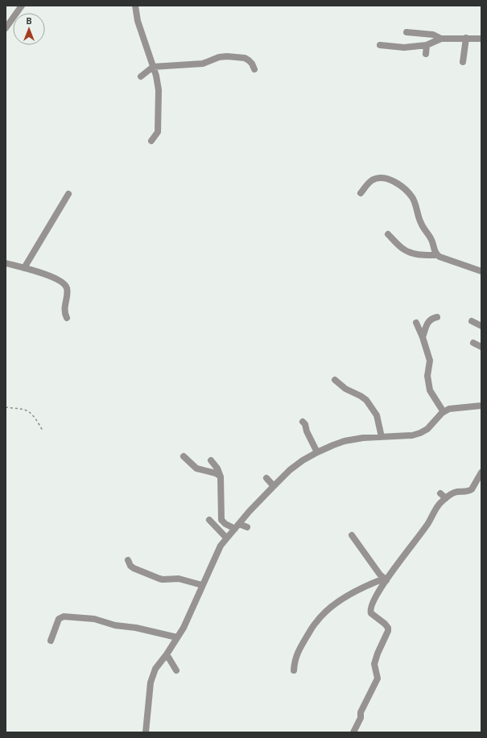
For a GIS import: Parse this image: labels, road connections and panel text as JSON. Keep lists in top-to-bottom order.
{
  "north": "top"
}
